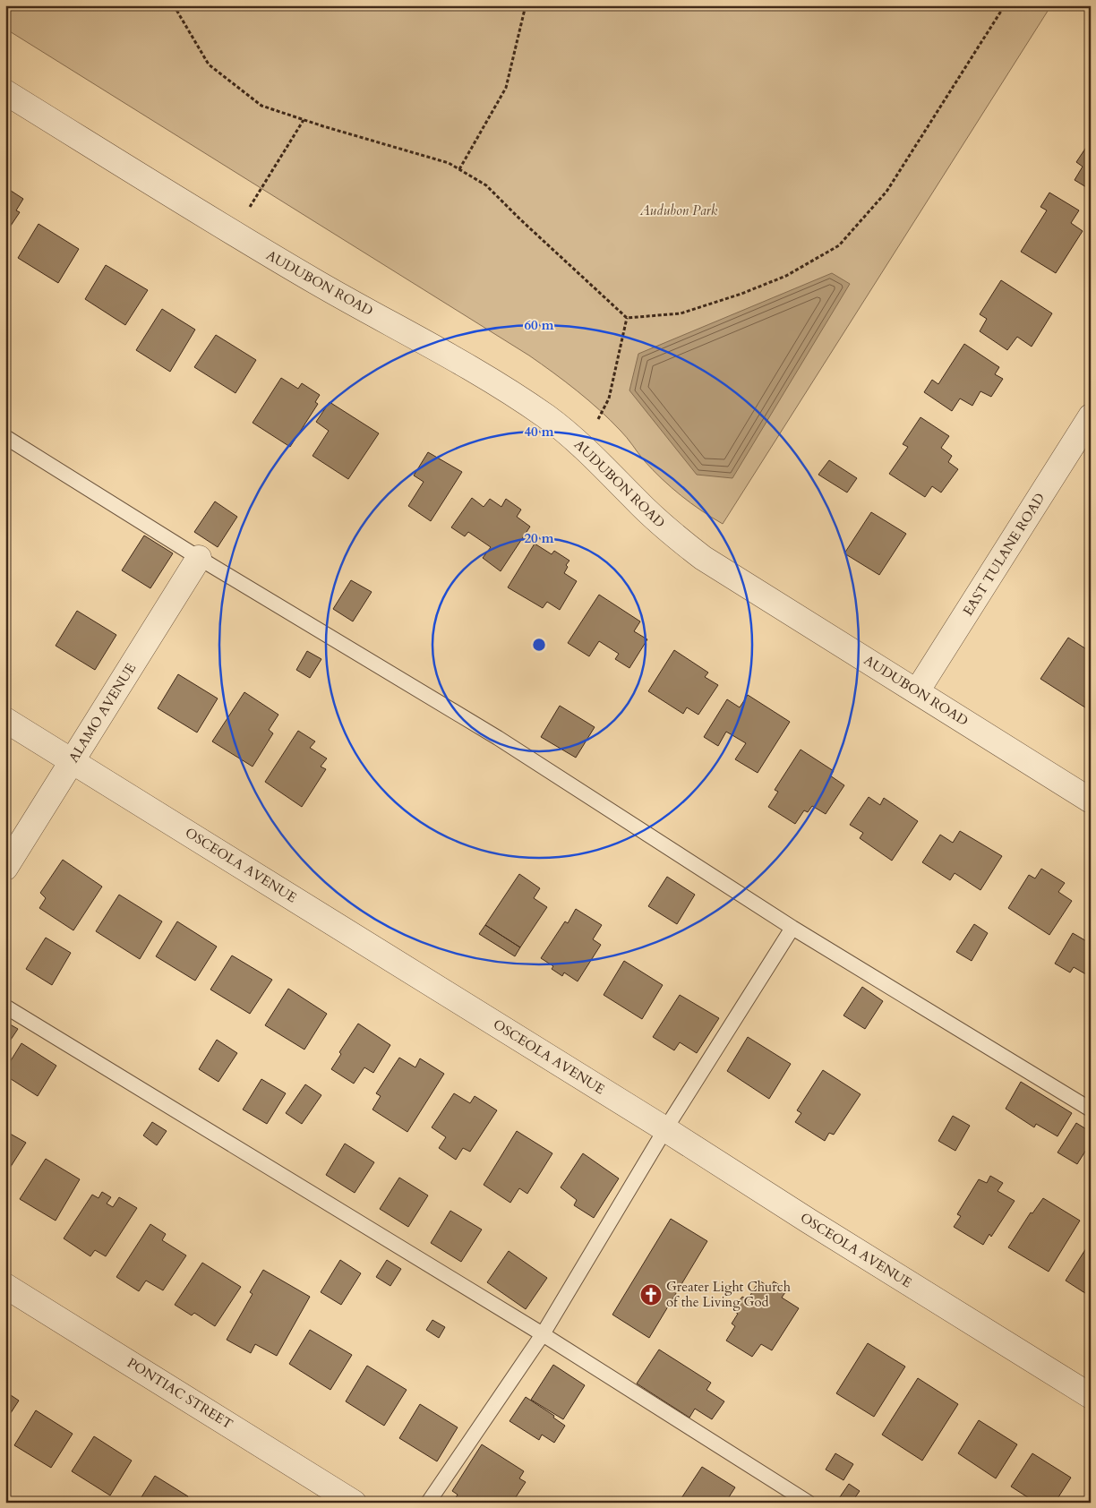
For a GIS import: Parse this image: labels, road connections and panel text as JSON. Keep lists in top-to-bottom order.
{
  "streets": {
    "street": [
      "AUDUBON ROAD",
      "EAST TULANE ROAD",
      "ALAMO AVENUE",
      "OSCEOLA AVENUE",
      "PONTIAC STREET"
    ]
  },
  "crossings": [
    ["AUDUBON ROAD", "EAST TULANE ROAD"],
    ["ALAMO AVENUE", "OSCEOLA AVENUE"]
  ],
  "parks": ["Audubon Park"],
  "places": {
    "church": ["Greater Light Church of the Living God"]
  },
  "rings": ["60 m", "40 m", "20 m"]
}
